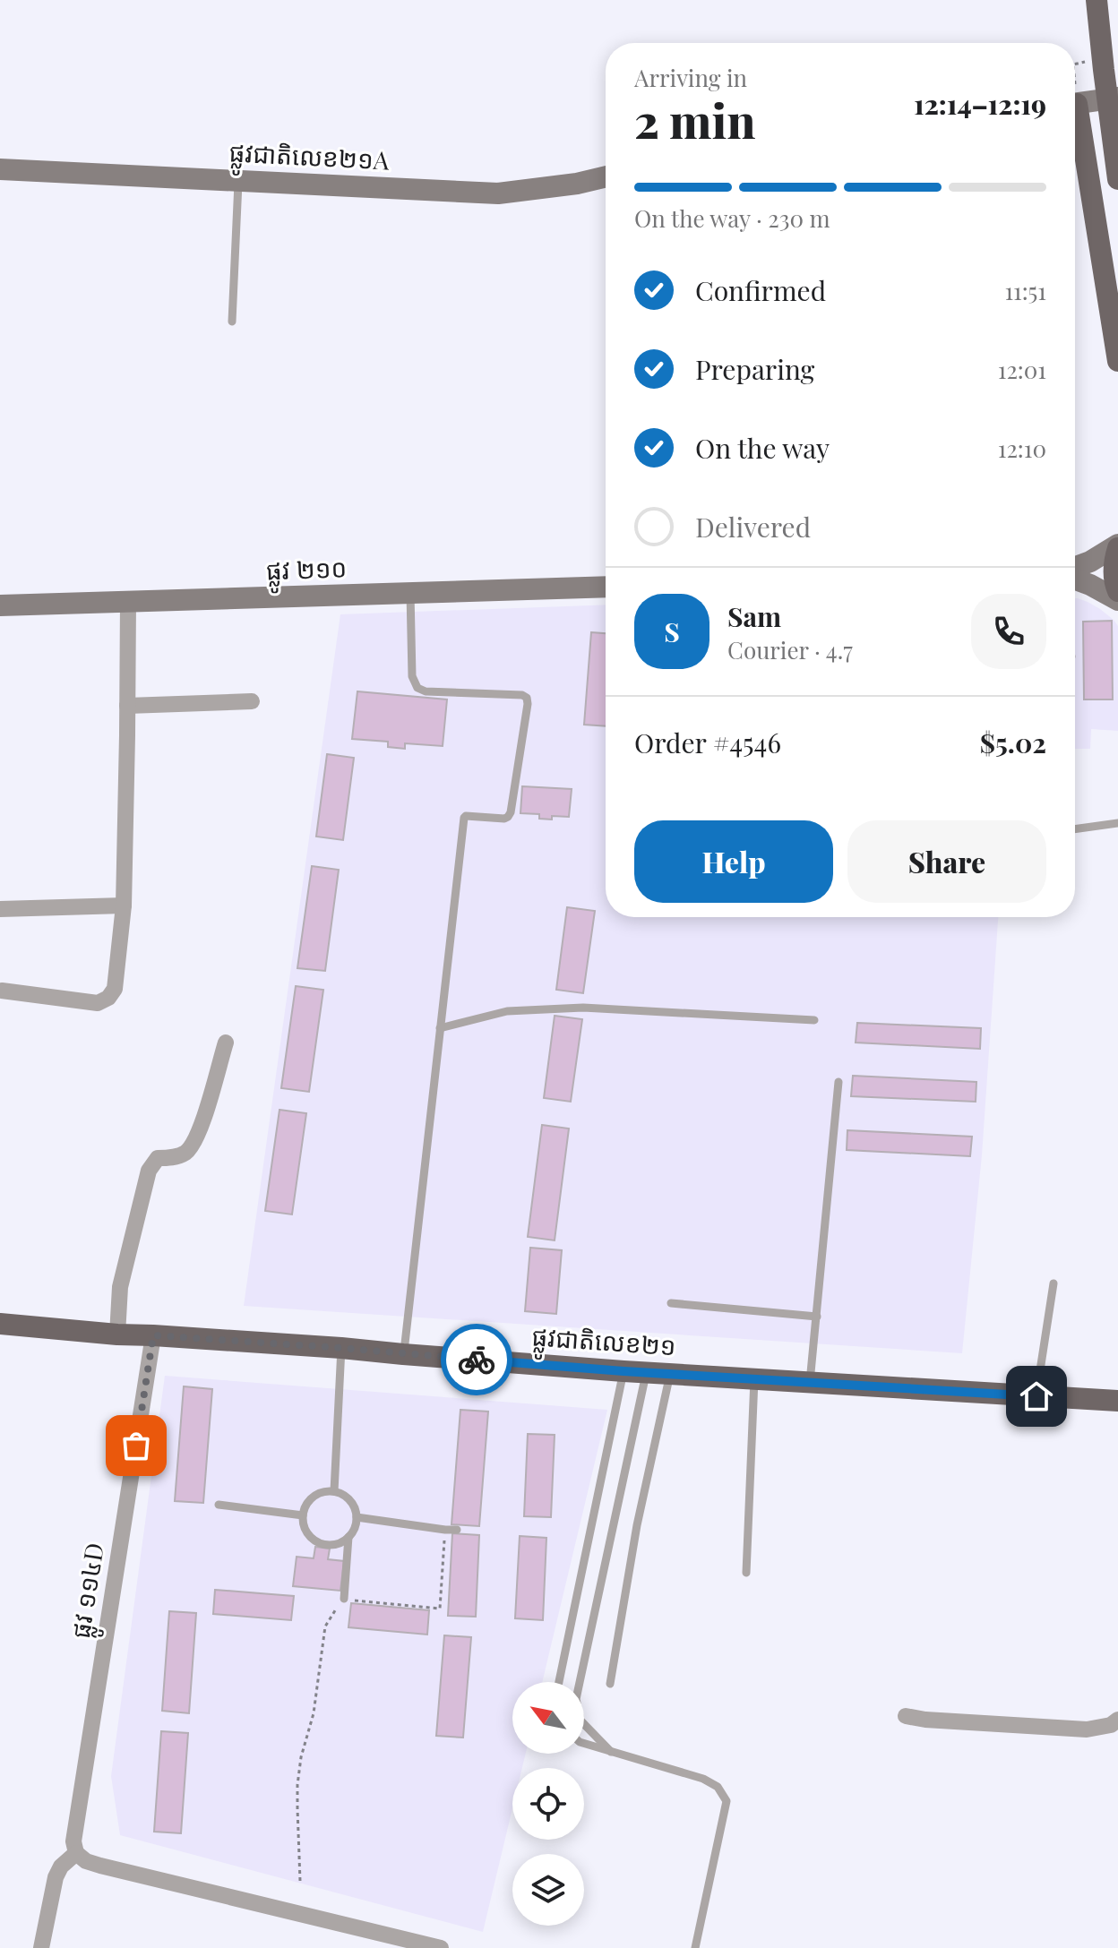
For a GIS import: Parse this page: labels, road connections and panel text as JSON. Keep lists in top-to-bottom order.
{
  "streets": {
    "main road": ["ផ្លូវជាតិលេខ២១"],
    "street": ["ផ្លូវជាតិលេខ២១A", "ផ្លូវ ២១០", "ផ្លូវ ១១៤D"]
  },
  "crossings": [
    ["ផ្លូវជាតិលេខ២១", "ផ្លូវ ១១៤D"]
  ],
  "north": "top left",
  "page": {
    "heading": ["2 min", "Arriving in", "12:14–12:19"],
    "panel": [
      "Sam",
      "Courier · 4.7",
      "Order #4546",
      "$5.02"
    ],
    "bar": "On the way · 230 m",
    "list": [
      ["Confirmed", "11:51"],
      ["Preparing", "12:01"],
      ["On the way", "12:10"],
      "Delivered"
    ],
    "round": "S",
    "buttons": ["Help", "Share"]
  }
}
